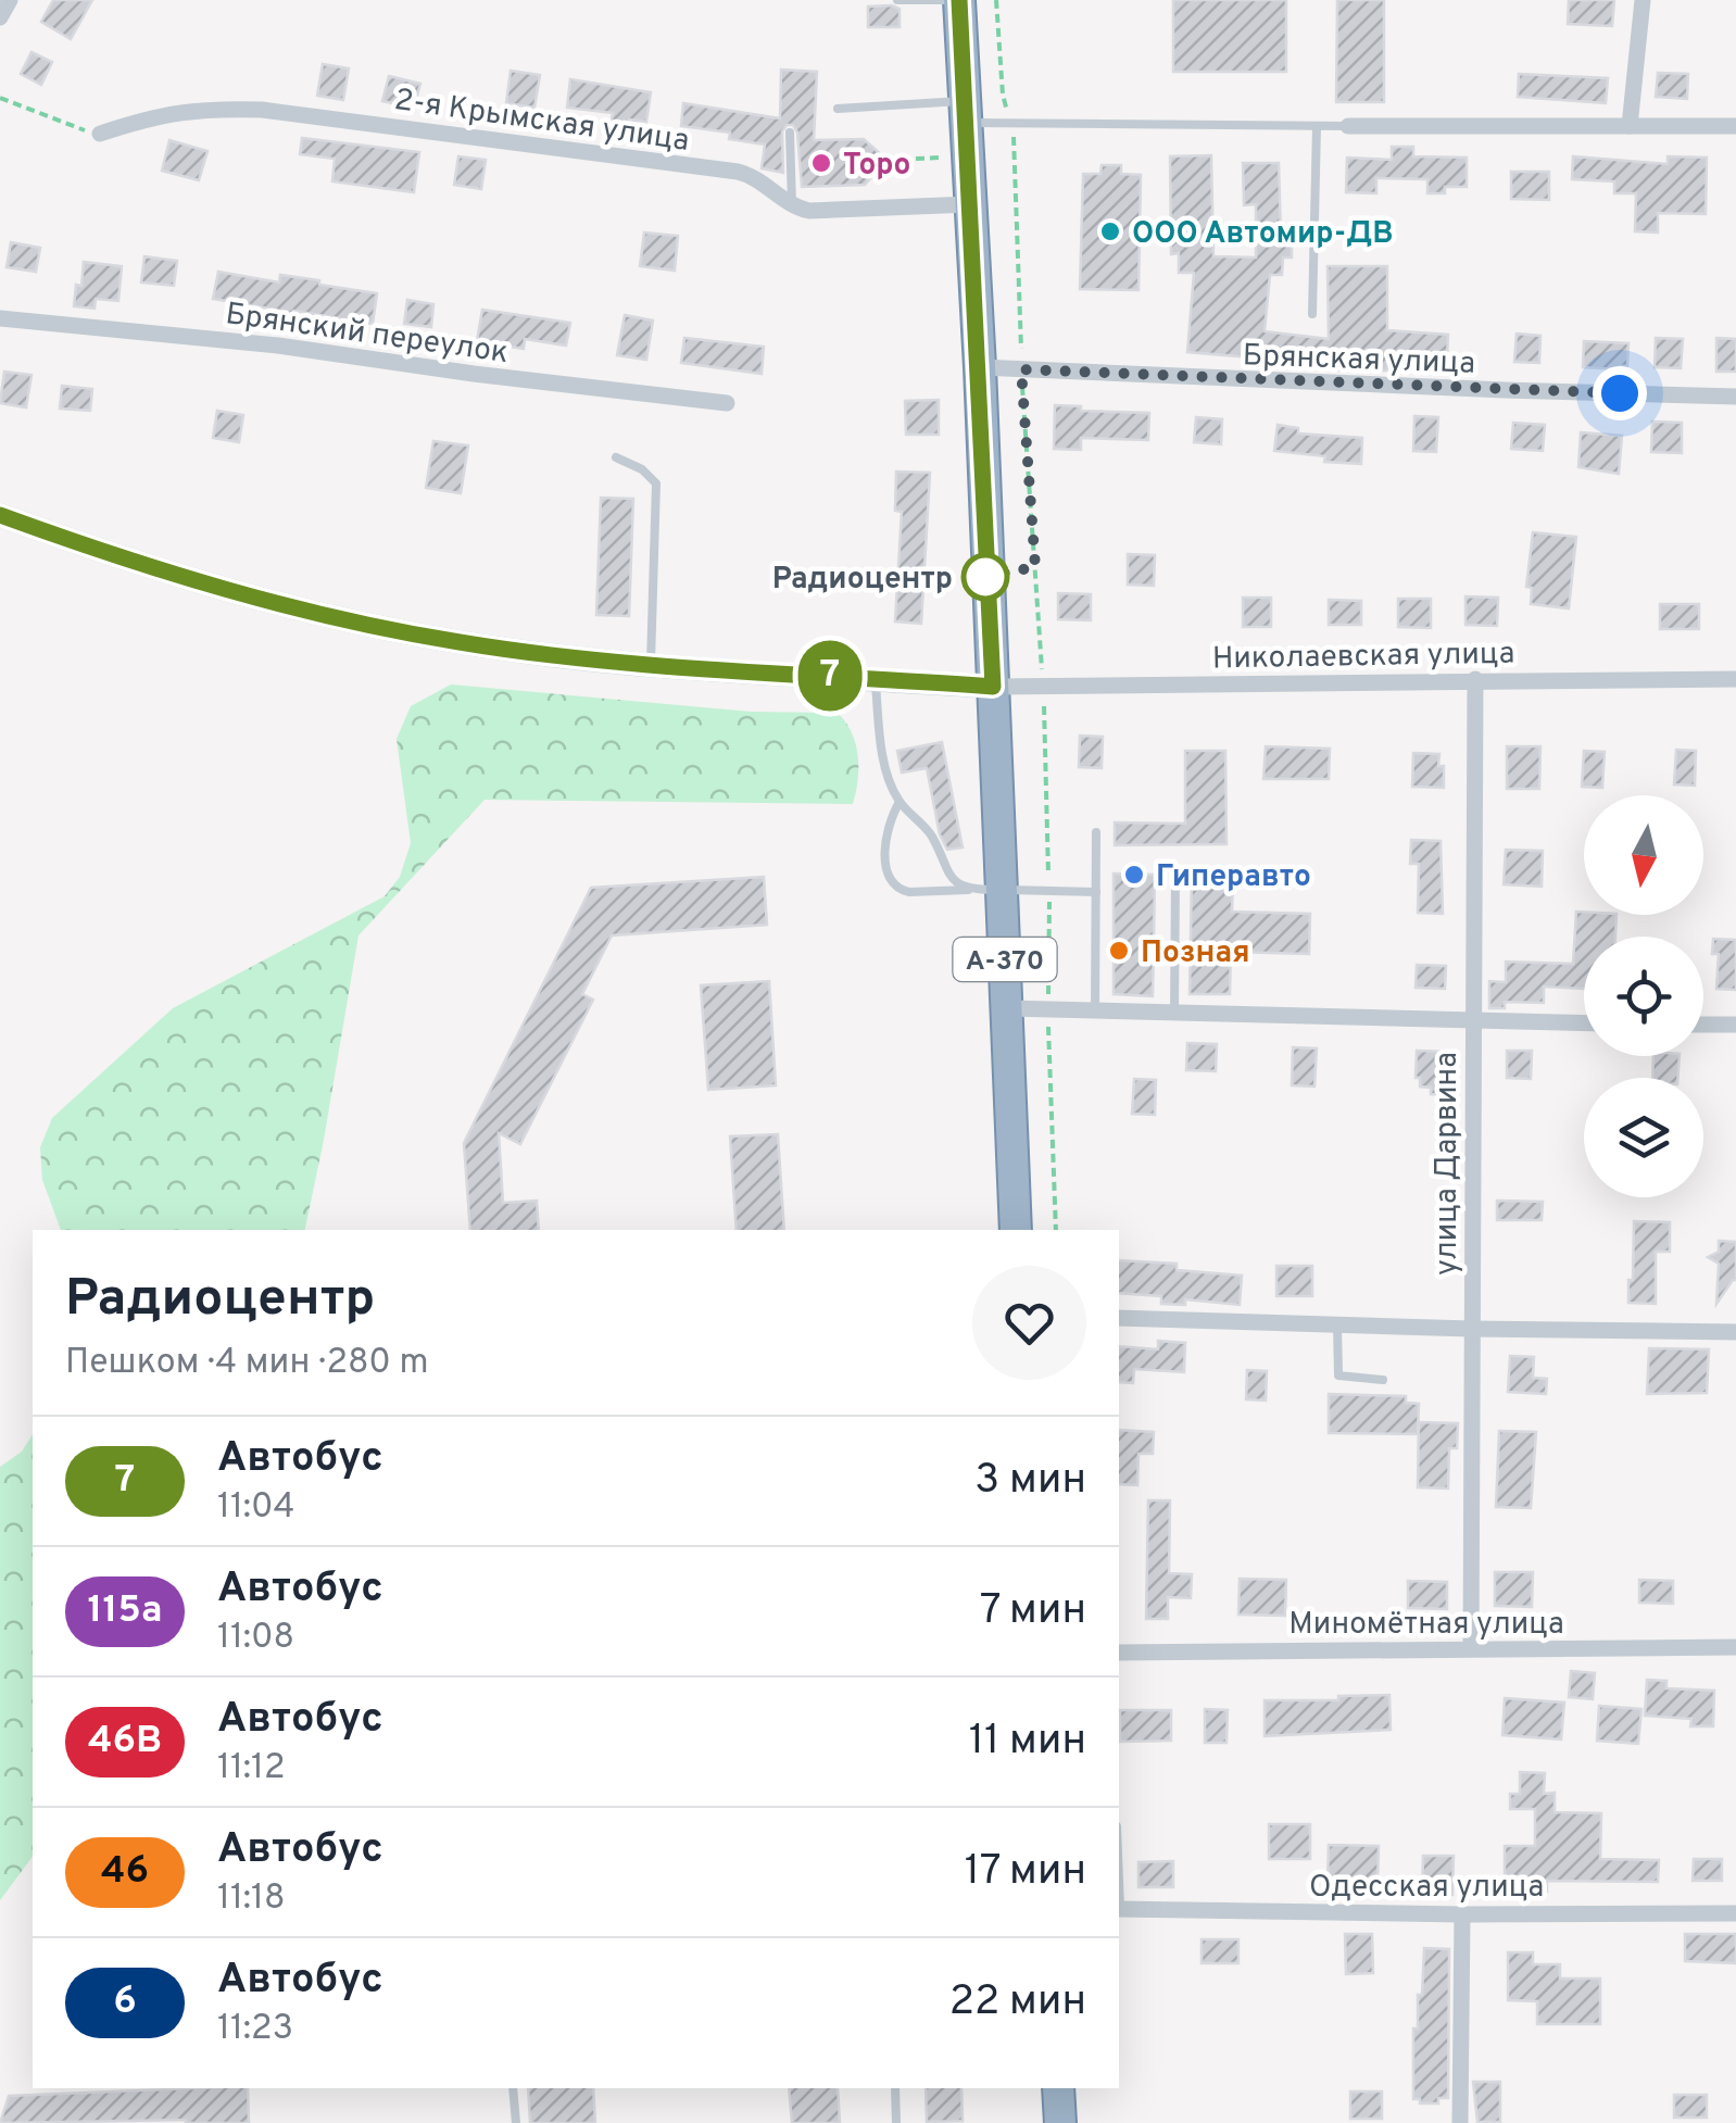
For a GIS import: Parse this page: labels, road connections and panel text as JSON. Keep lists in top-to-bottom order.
{
  "streets": {
    "highway": ["А-370"],
    "street": [
      "2-я Крымская улица",
      "Брянский переулок",
      "Брянская улица",
      "Николаевская улица",
      "улица Дарвина",
      "Миномётная улица",
      "Одесская улица"
    ]
  },
  "crossings": [
    ["2-я Крымская улица", "А-370"],
    ["Брянская улица", "А-370"],
    ["Николаевская улица", "А-370"],
    ["Николаевская улица", "улица Дарвина"],
    ["улица Дарвина", "Миномётная улица"]
  ],
  "places": [
    "Торо",
    "ООО Автомир-ДВ",
    "Радиоцентр",
    "Гиперавто",
    "Позная"
  ],
  "lines": ["bus line 7"],
  "north": "bottom",
  "page": {
    "on_map": "7",
    "heading": ["Радиоцентр", "Пешком · 4 мин · 280 m"],
    "list": [
      {
        "mark": "7",
        "name": "Автобус",
        "note": "11:04",
        "value": "3 мин"
      },
      {
        "mark": "115а",
        "name": "Автобус",
        "note": "11:08",
        "value": "7 мин"
      },
      {
        "mark": "46В",
        "name": "Автобус",
        "note": "11:12",
        "value": "11 мин"
      },
      {
        "mark": "46",
        "name": "Автобус",
        "note": "11:18",
        "value": "17 мин"
      },
      {
        "mark": "6",
        "name": "Автобус",
        "note": "11:23",
        "value": "22 мин"
      }
    ]
  }
}
